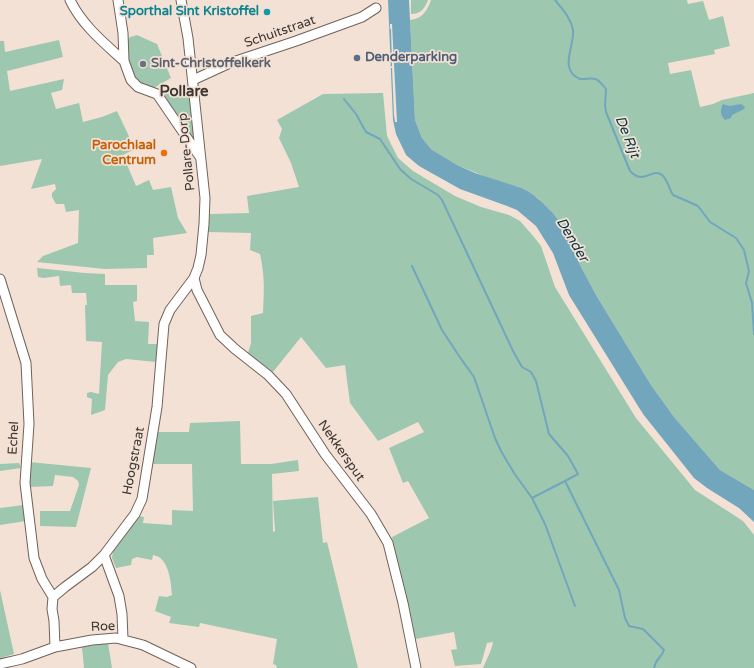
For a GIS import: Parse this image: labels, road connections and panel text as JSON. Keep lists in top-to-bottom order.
{
  "streets": {
    "street": [
      "Schuitstraat",
      "Pollare-Dorp",
      "Echel",
      "Nekkersput",
      "Hoogstraat",
      "Roe"
    ]
  },
  "crossings": [
    ["Schuitstraat", "Pollare-Dorp"],
    ["Pollare-Dorp", "Nekkersput"],
    ["Pollare-Dorp", "Hoogstraat"],
    ["Echel", "Hoogstraat"],
    ["Nekkersput", "Hoogstraat"],
    ["Hoogstraat", "Roe"]
  ],
  "districts": ["Pollare"],
  "water": ["De Rijt", "Dender"],
  "places": [
    "Sporthal Sint Kristoffel",
    "Denderparking",
    "Sint-Christoffelkerk",
    "Parochiaal Centrum"
  ]
}
